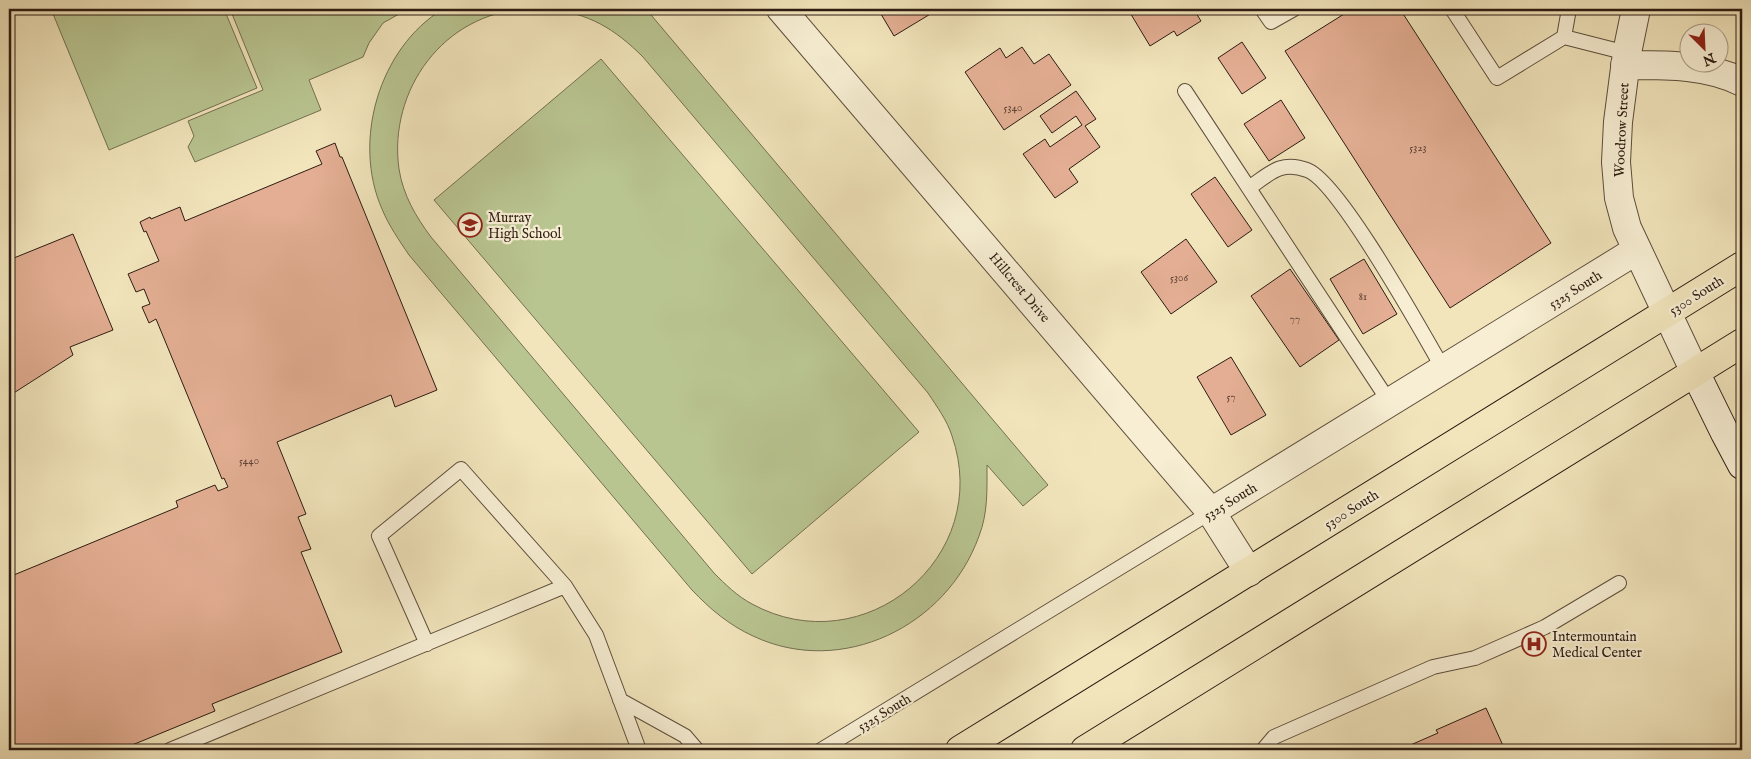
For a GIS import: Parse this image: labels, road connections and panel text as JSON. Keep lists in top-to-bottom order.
{
  "streets": {
    "main road": ["5300 South"],
    "street": ["Woodrow Street", "Hillcrest Drive", "5325 South"]
  },
  "crossings": [
    ["Woodrow Street", "5325 South"],
    ["Woodrow Street", "5300 South"],
    ["Hillcrest Drive", "5325 South"],
    ["Hillcrest Drive", "5300 South"]
  ],
  "places": {
    "school or university": ["Murray High School"],
    "hospital": ["Intermountain Medical Center"]
  },
  "house_numbers": [
    "5340",
    "5323",
    "5306",
    "81",
    "77",
    "57",
    "5440"
  ],
  "north": "bottom right"
}
